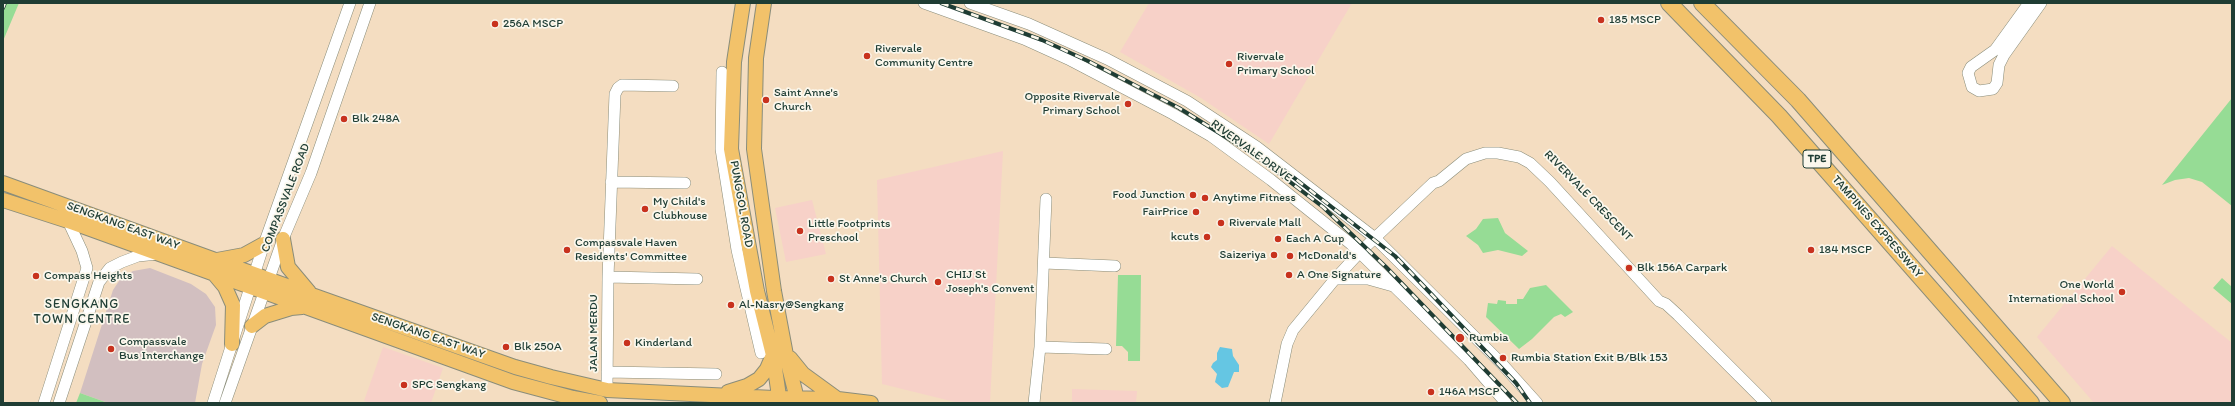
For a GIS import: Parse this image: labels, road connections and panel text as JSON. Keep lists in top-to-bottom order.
{
  "streets": {
    "highway": ["TPE", "TAMPINES EXPRESSWAY"],
    "main road": ["PUNGGOL ROAD", "SENGKANG EAST WAY"],
    "street": [
      "RIVERVALE DRIVE",
      "RIVERVALE CRESCENT",
      "COMPASSVALE ROAD",
      "JALAN MERDU"
    ]
  },
  "crossings": [
    ["RIVERVALE DRIVE", "RIVERVALE CRESCENT"],
    ["COMPASSVALE ROAD", "SENGKANG EAST WAY"],
    ["PUNGGOL ROAD", "SENGKANG EAST WAY"],
    ["SENGKANG EAST WAY", "JALAN MERDU"]
  ],
  "districts": ["SENGKANG TOWN CENTRE"],
  "places": [
    "185 MSCP",
    "256A MSCP",
    "Rivervale Community Centre",
    "Rivervale Primary School",
    "Saint Anne's Church",
    "Opposite Rivervale Primary School",
    "Blk 248A",
    "Food Junction",
    "Anytime Fitness",
    "My Child's Clubhouse",
    "FairPrice",
    "Rivervale Mall",
    "Little Footprints Preschool",
    "kcuts",
    "Each A Cup",
    "Compassvale Haven Residents' Committee",
    "184 MSCP",
    "Saizeriya",
    "McDonald's",
    "Blk 156A Carpark",
    "A One Signature",
    "Compass Heights",
    "St Anne's Church",
    "CHIJ St Joseph's Convent",
    "One World International School",
    "Al-Nasry@Sengkang",
    "Rumbia",
    "Kinderland",
    "Blk 250A",
    "Compassvale Bus Interchange",
    "Rumbia Station Exit B/Blk 153",
    "SPC Sengkang",
    "146A MSCP"
  ]
}
